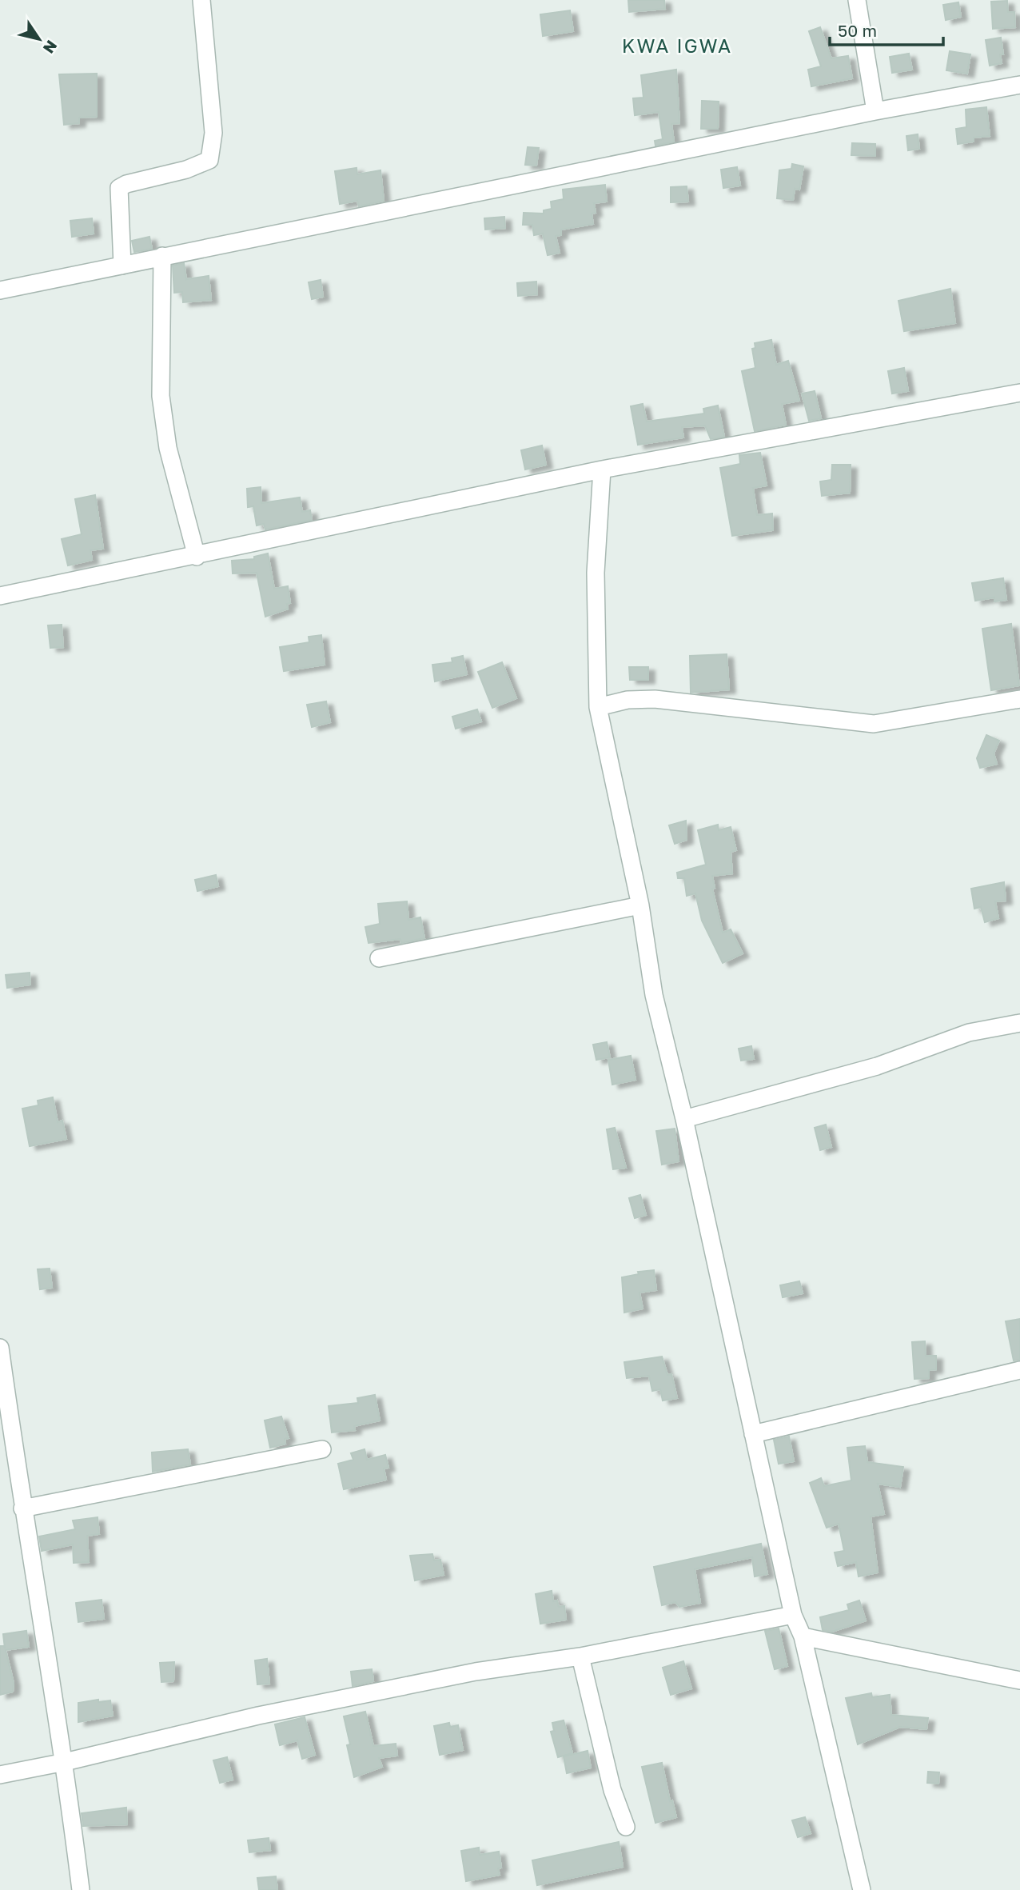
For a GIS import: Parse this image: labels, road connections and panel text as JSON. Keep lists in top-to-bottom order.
{
  "districts": ["KWA IGWA"],
  "scale_bar": "50 m",
  "north": "bottom right"
}
